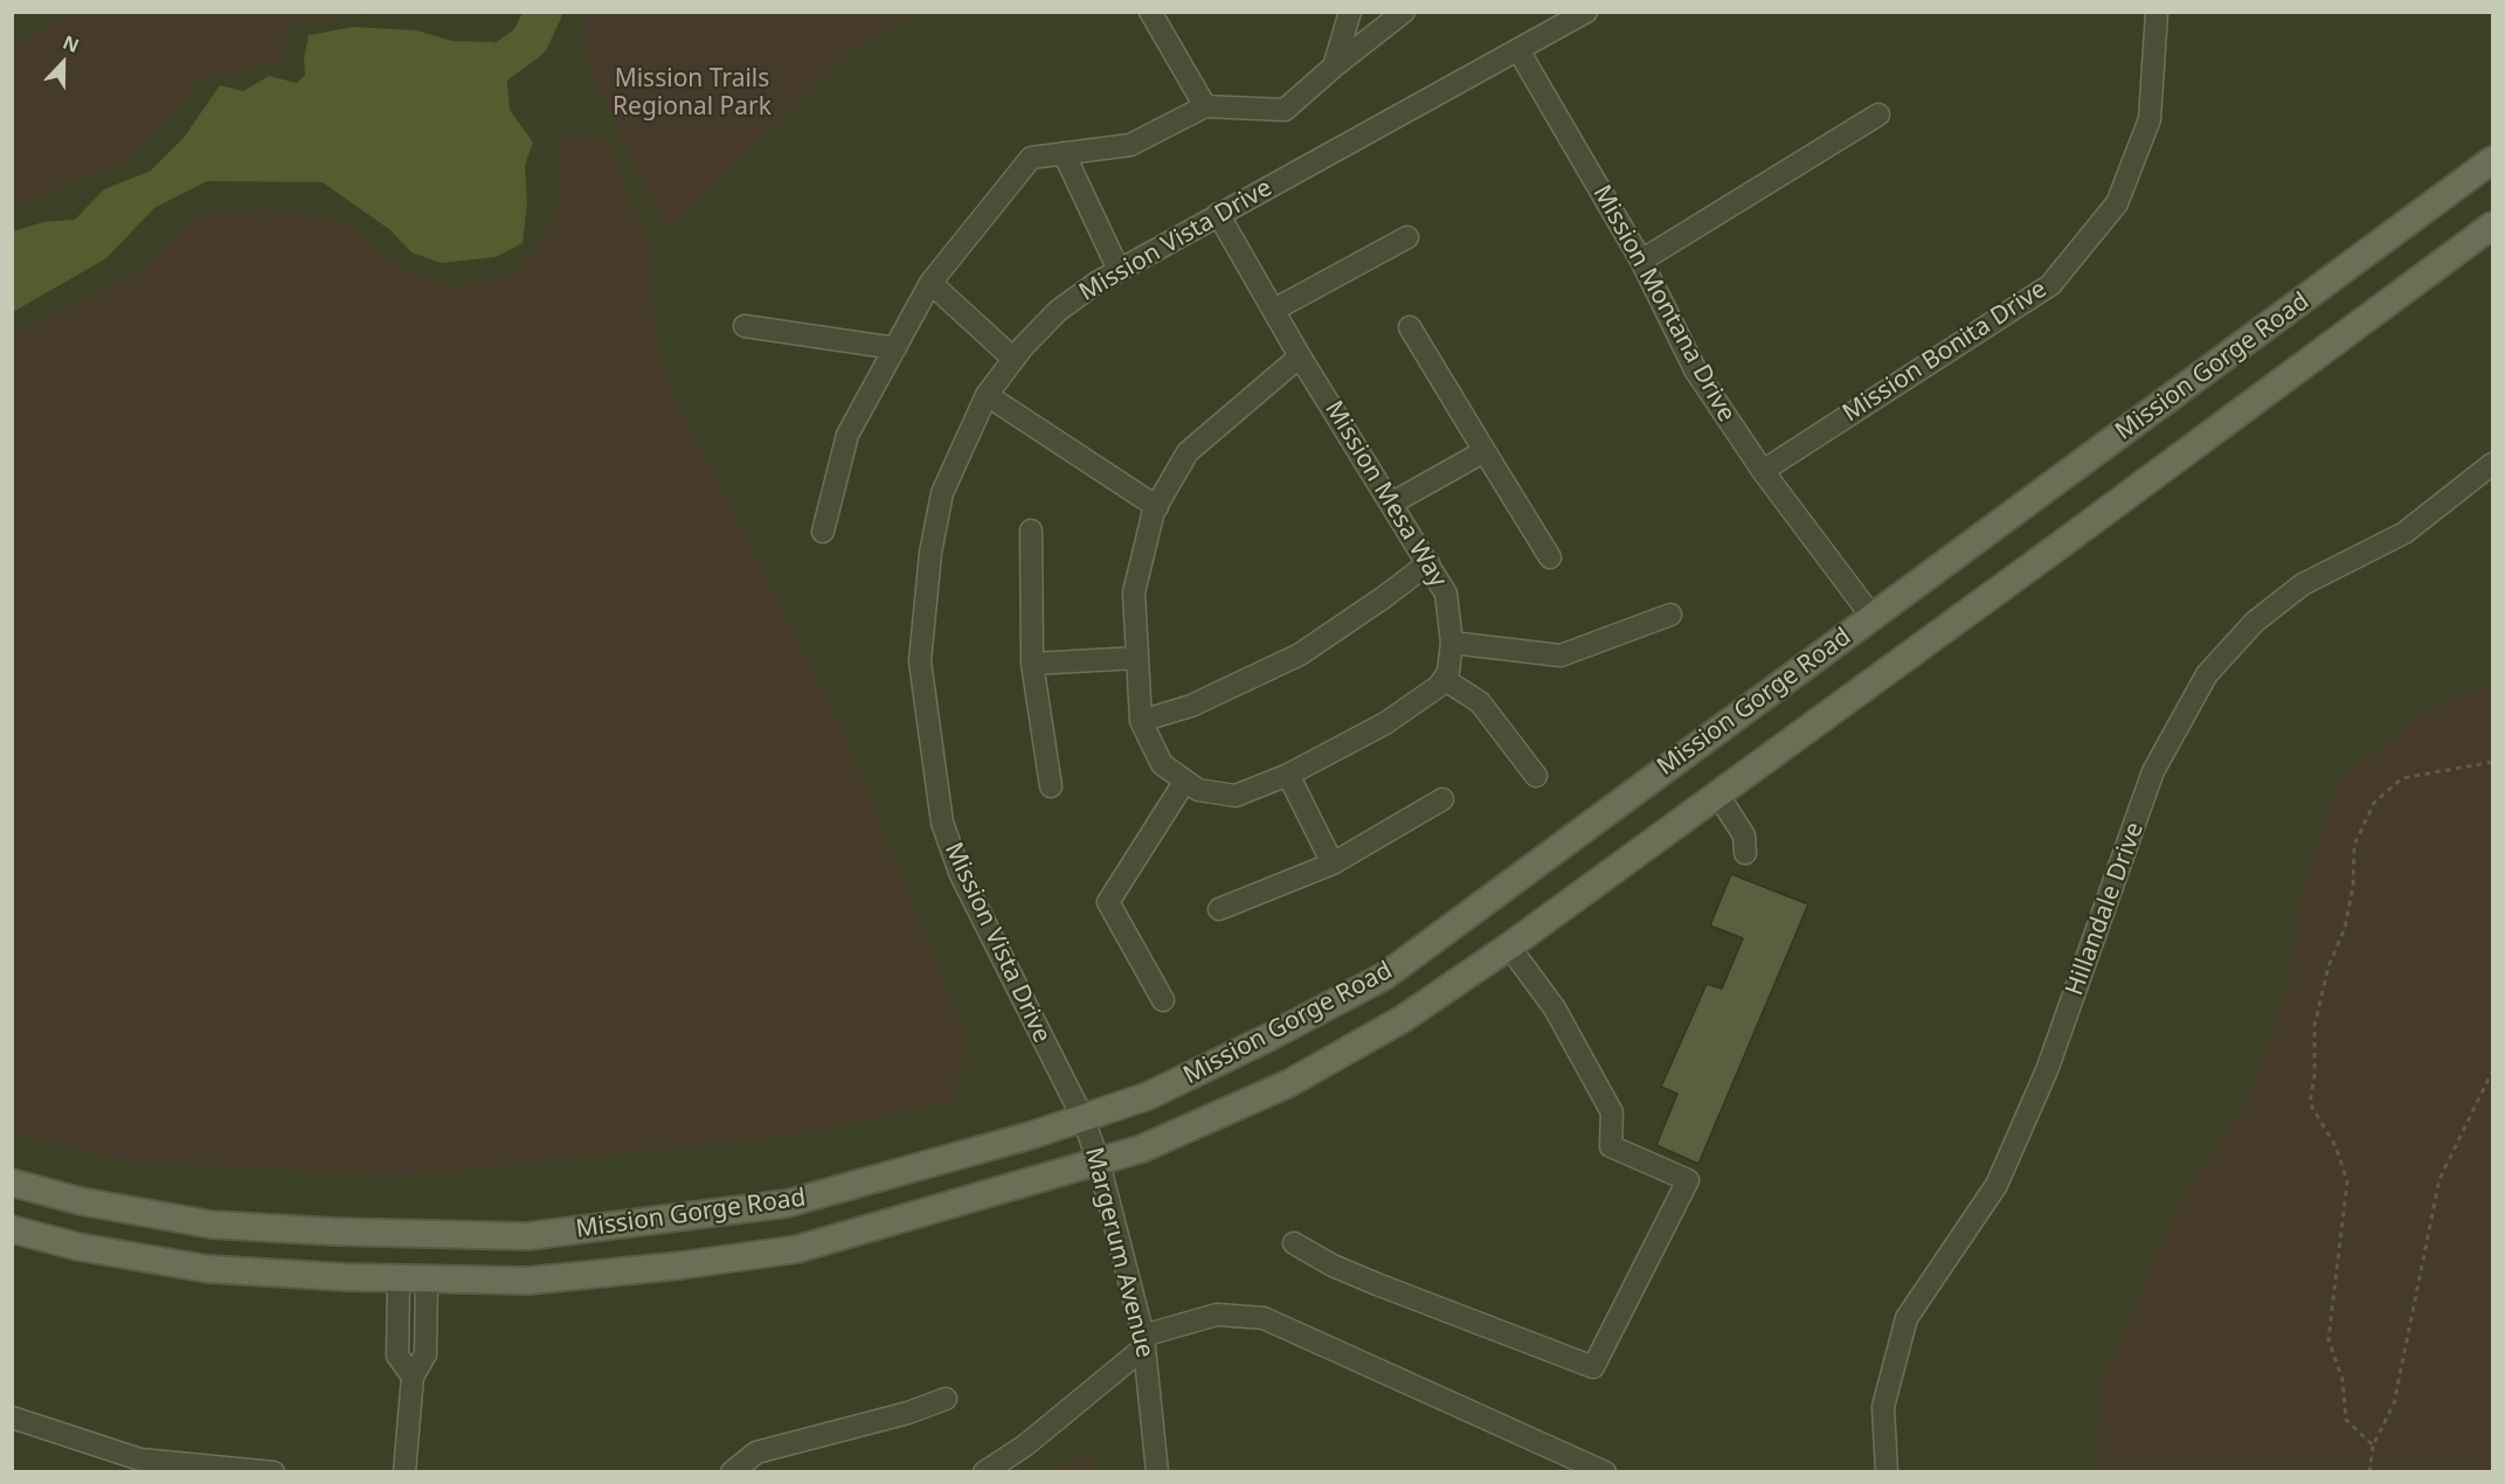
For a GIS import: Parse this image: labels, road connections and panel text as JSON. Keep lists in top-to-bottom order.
{
  "streets": {
    "main road": ["Mission Gorge Road"],
    "street": [
      "Mission Vista Drive",
      "Mission Montana Drive",
      "Mission Bonita Drive",
      "Mission Mesa Way",
      "Hillandale Drive",
      "Margerum Avenue"
    ]
  },
  "crossings": [
    ["Mission Vista Drive", "Mission Montana Drive"],
    ["Mission Vista Drive", "Mission Gorge Road"],
    ["Mission Vista Drive", "Mission Mesa Way"],
    ["Mission Vista Drive", "Margerum Avenue"],
    ["Mission Montana Drive", "Mission Bonita Drive"],
    ["Mission Montana Drive", "Mission Gorge Road"],
    ["Mission Gorge Road", "Margerum Avenue"]
  ],
  "parks": ["Mission Trails Regional Park"],
  "north": "top"
}
